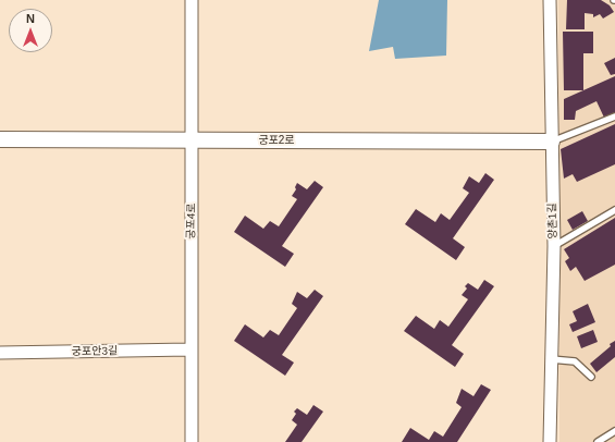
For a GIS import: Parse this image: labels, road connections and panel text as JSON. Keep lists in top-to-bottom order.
{
  "streets": {
    "street": [
      "궁포2로",
      "궁포4로",
      "양촌1길",
      "궁포안3길"
    ]
  },
  "crossings": [
    ["궁포2로", "궁포4로"],
    ["궁포2로", "양촌1길"],
    ["궁포4로", "궁포안3길"]
  ],
  "north": "top"
}
